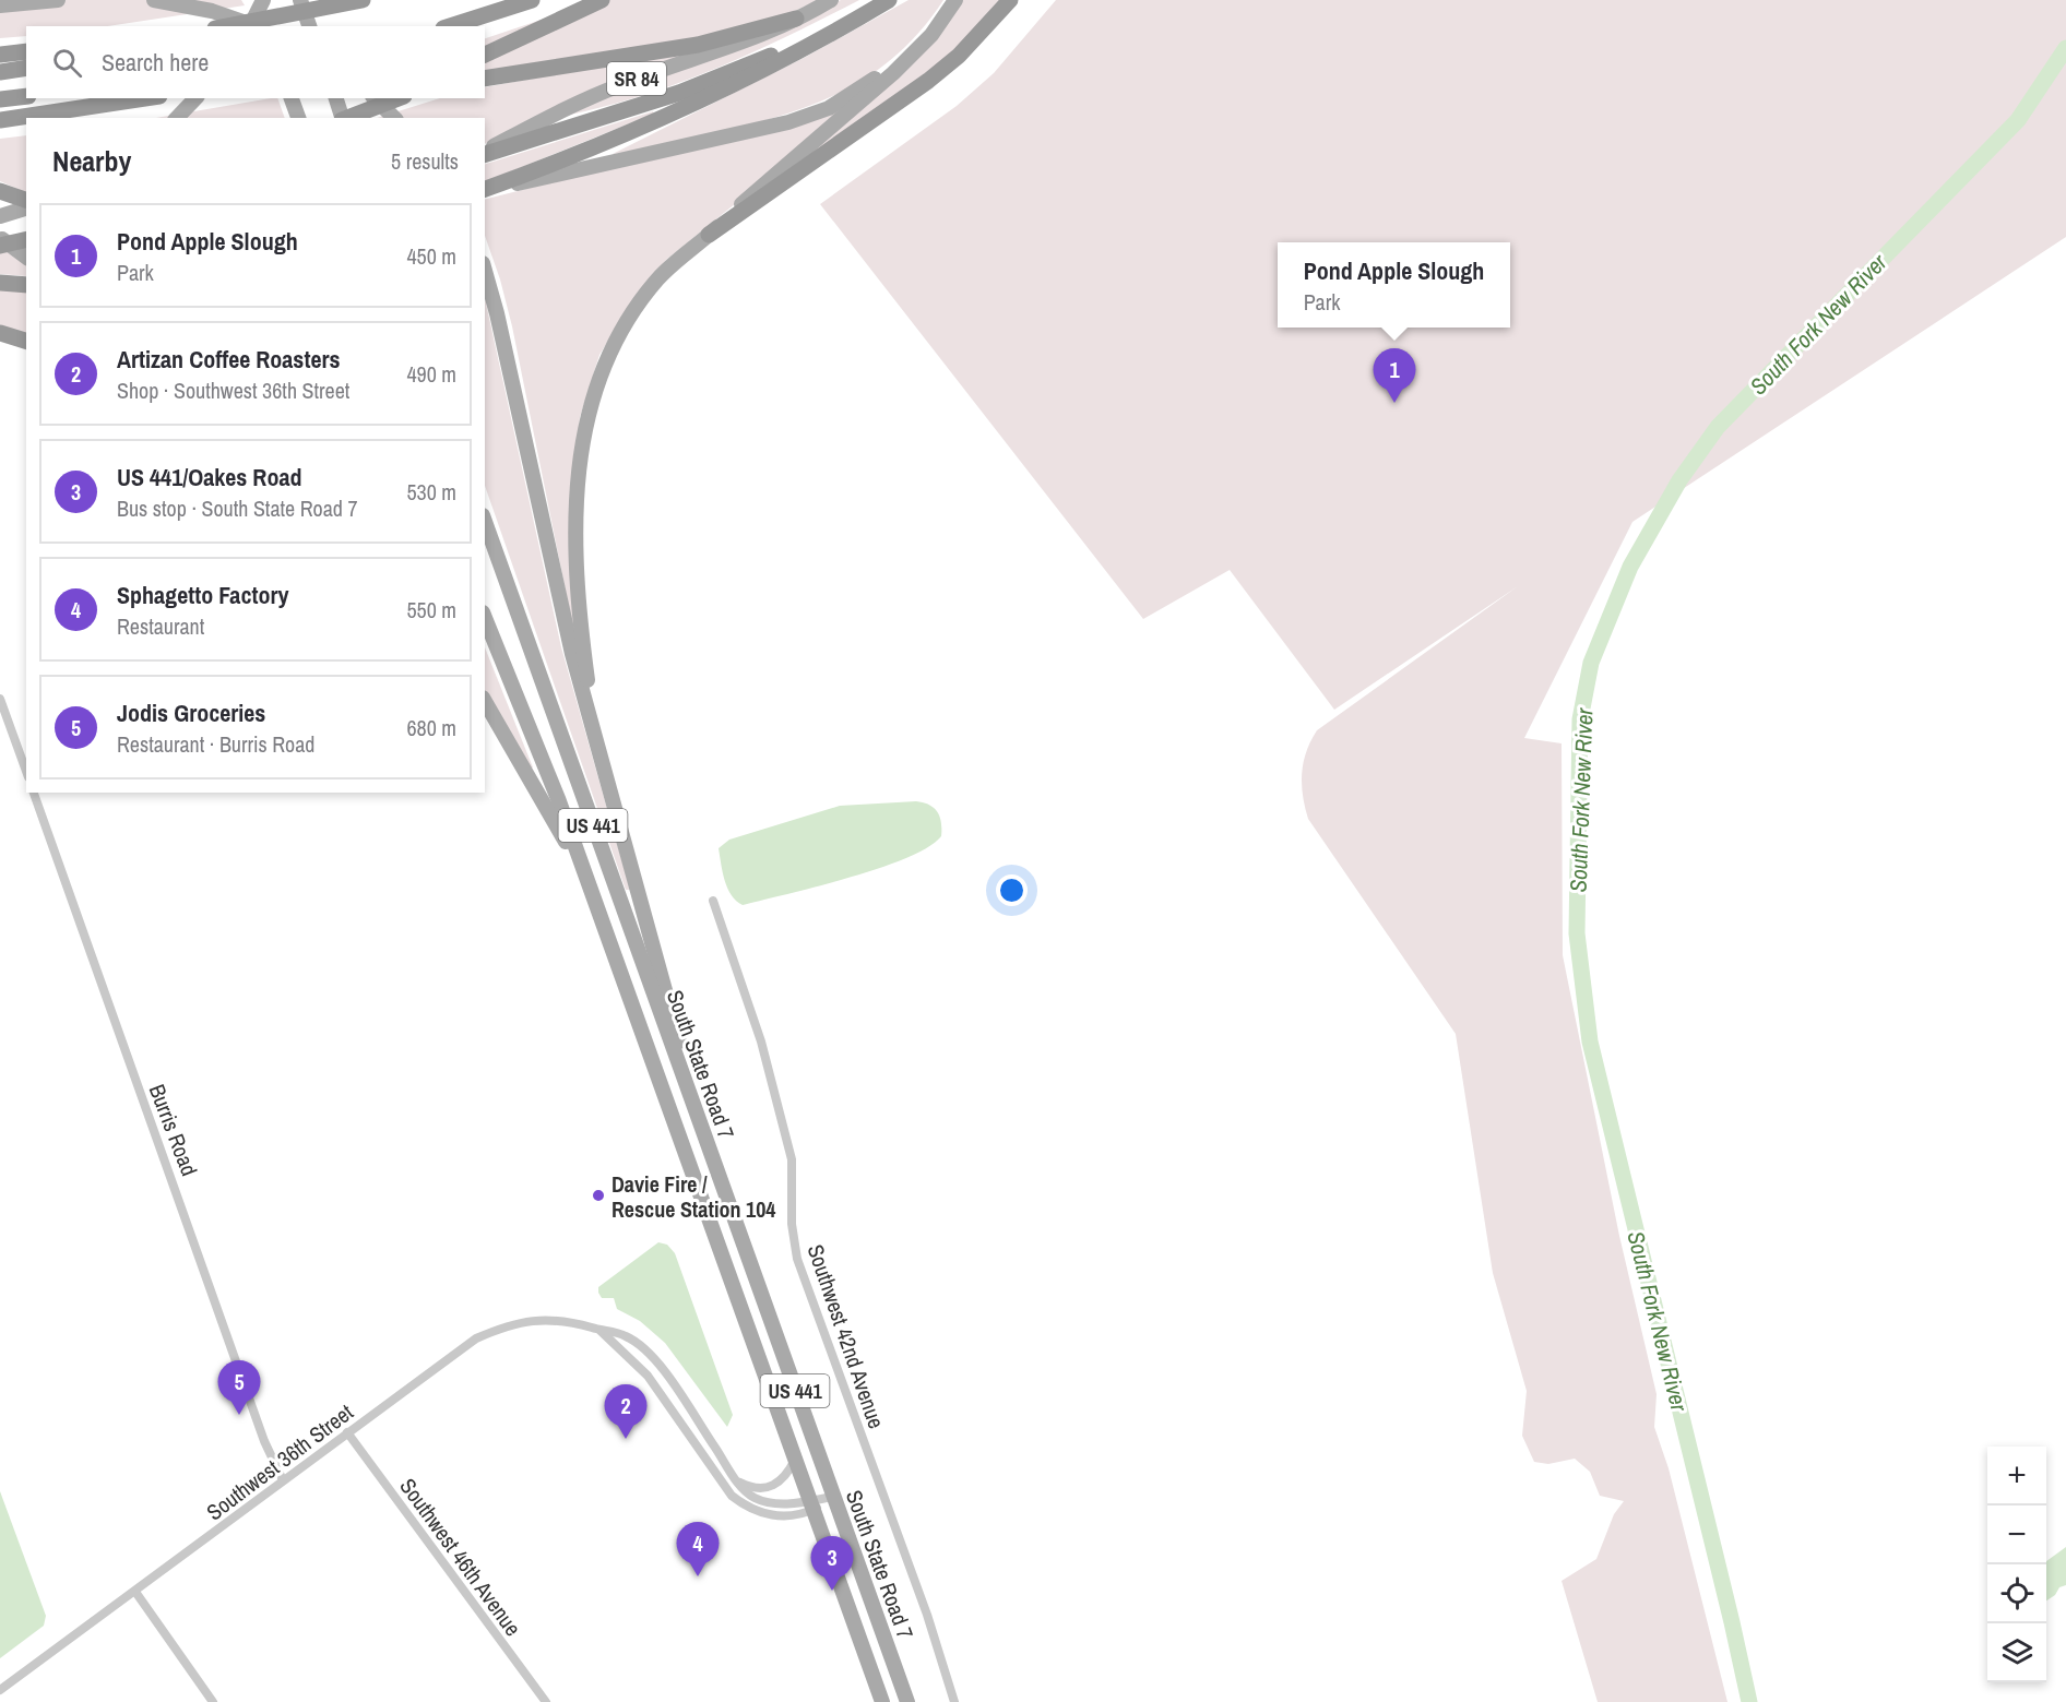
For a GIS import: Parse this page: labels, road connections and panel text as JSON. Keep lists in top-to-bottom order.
{
  "streets": {
    "main road": ["SR 84", "US 441", "South State Road 7"],
    "street": [
      "Burris Road",
      "Southwest 42nd Avenue",
      "Southwest 36th Street",
      "Southwest 46th Avenue"
    ]
  },
  "crossings": [
    ["South State Road 7", "Southwest 36th Street"],
    ["Burris Road", "Southwest 36th Street"],
    ["Southwest 36th Street", "Southwest 46th Avenue"]
  ],
  "water": ["South Fork New River"],
  "places": ["Davie Fire / Rescue Station 104"],
  "page": {
    "search": "Search here",
    "heading": ["Nearby", "5 results"],
    "list": [
      {
        "mark": "1",
        "name": "Pond Apple Slough",
        "note": "Park",
        "value": "450 m"
      },
      {
        "mark": "2",
        "name": "Artizan Coffee Roasters",
        "note": "Shop · Southwest 36th Street",
        "value": "490 m"
      },
      {
        "mark": "3",
        "name": "US 441/Oakes Road",
        "note": "Bus stop · South State Road 7",
        "value": "530 m"
      },
      {
        "mark": "4",
        "name": "Sphagetto Factory",
        "note": "Restaurant",
        "value": "550 m"
      },
      {
        "mark": "5",
        "name": "Jodis Groceries",
        "note": "Restaurant · Burris Road",
        "value": "680 m"
      }
    ],
    "popup": ["Pond Apple Slough", "Park"],
    "pins": [
      "1",
      "5",
      "2",
      "4",
      "3"
    ],
    "map_buttons": ["+", "−"]
  }
}
